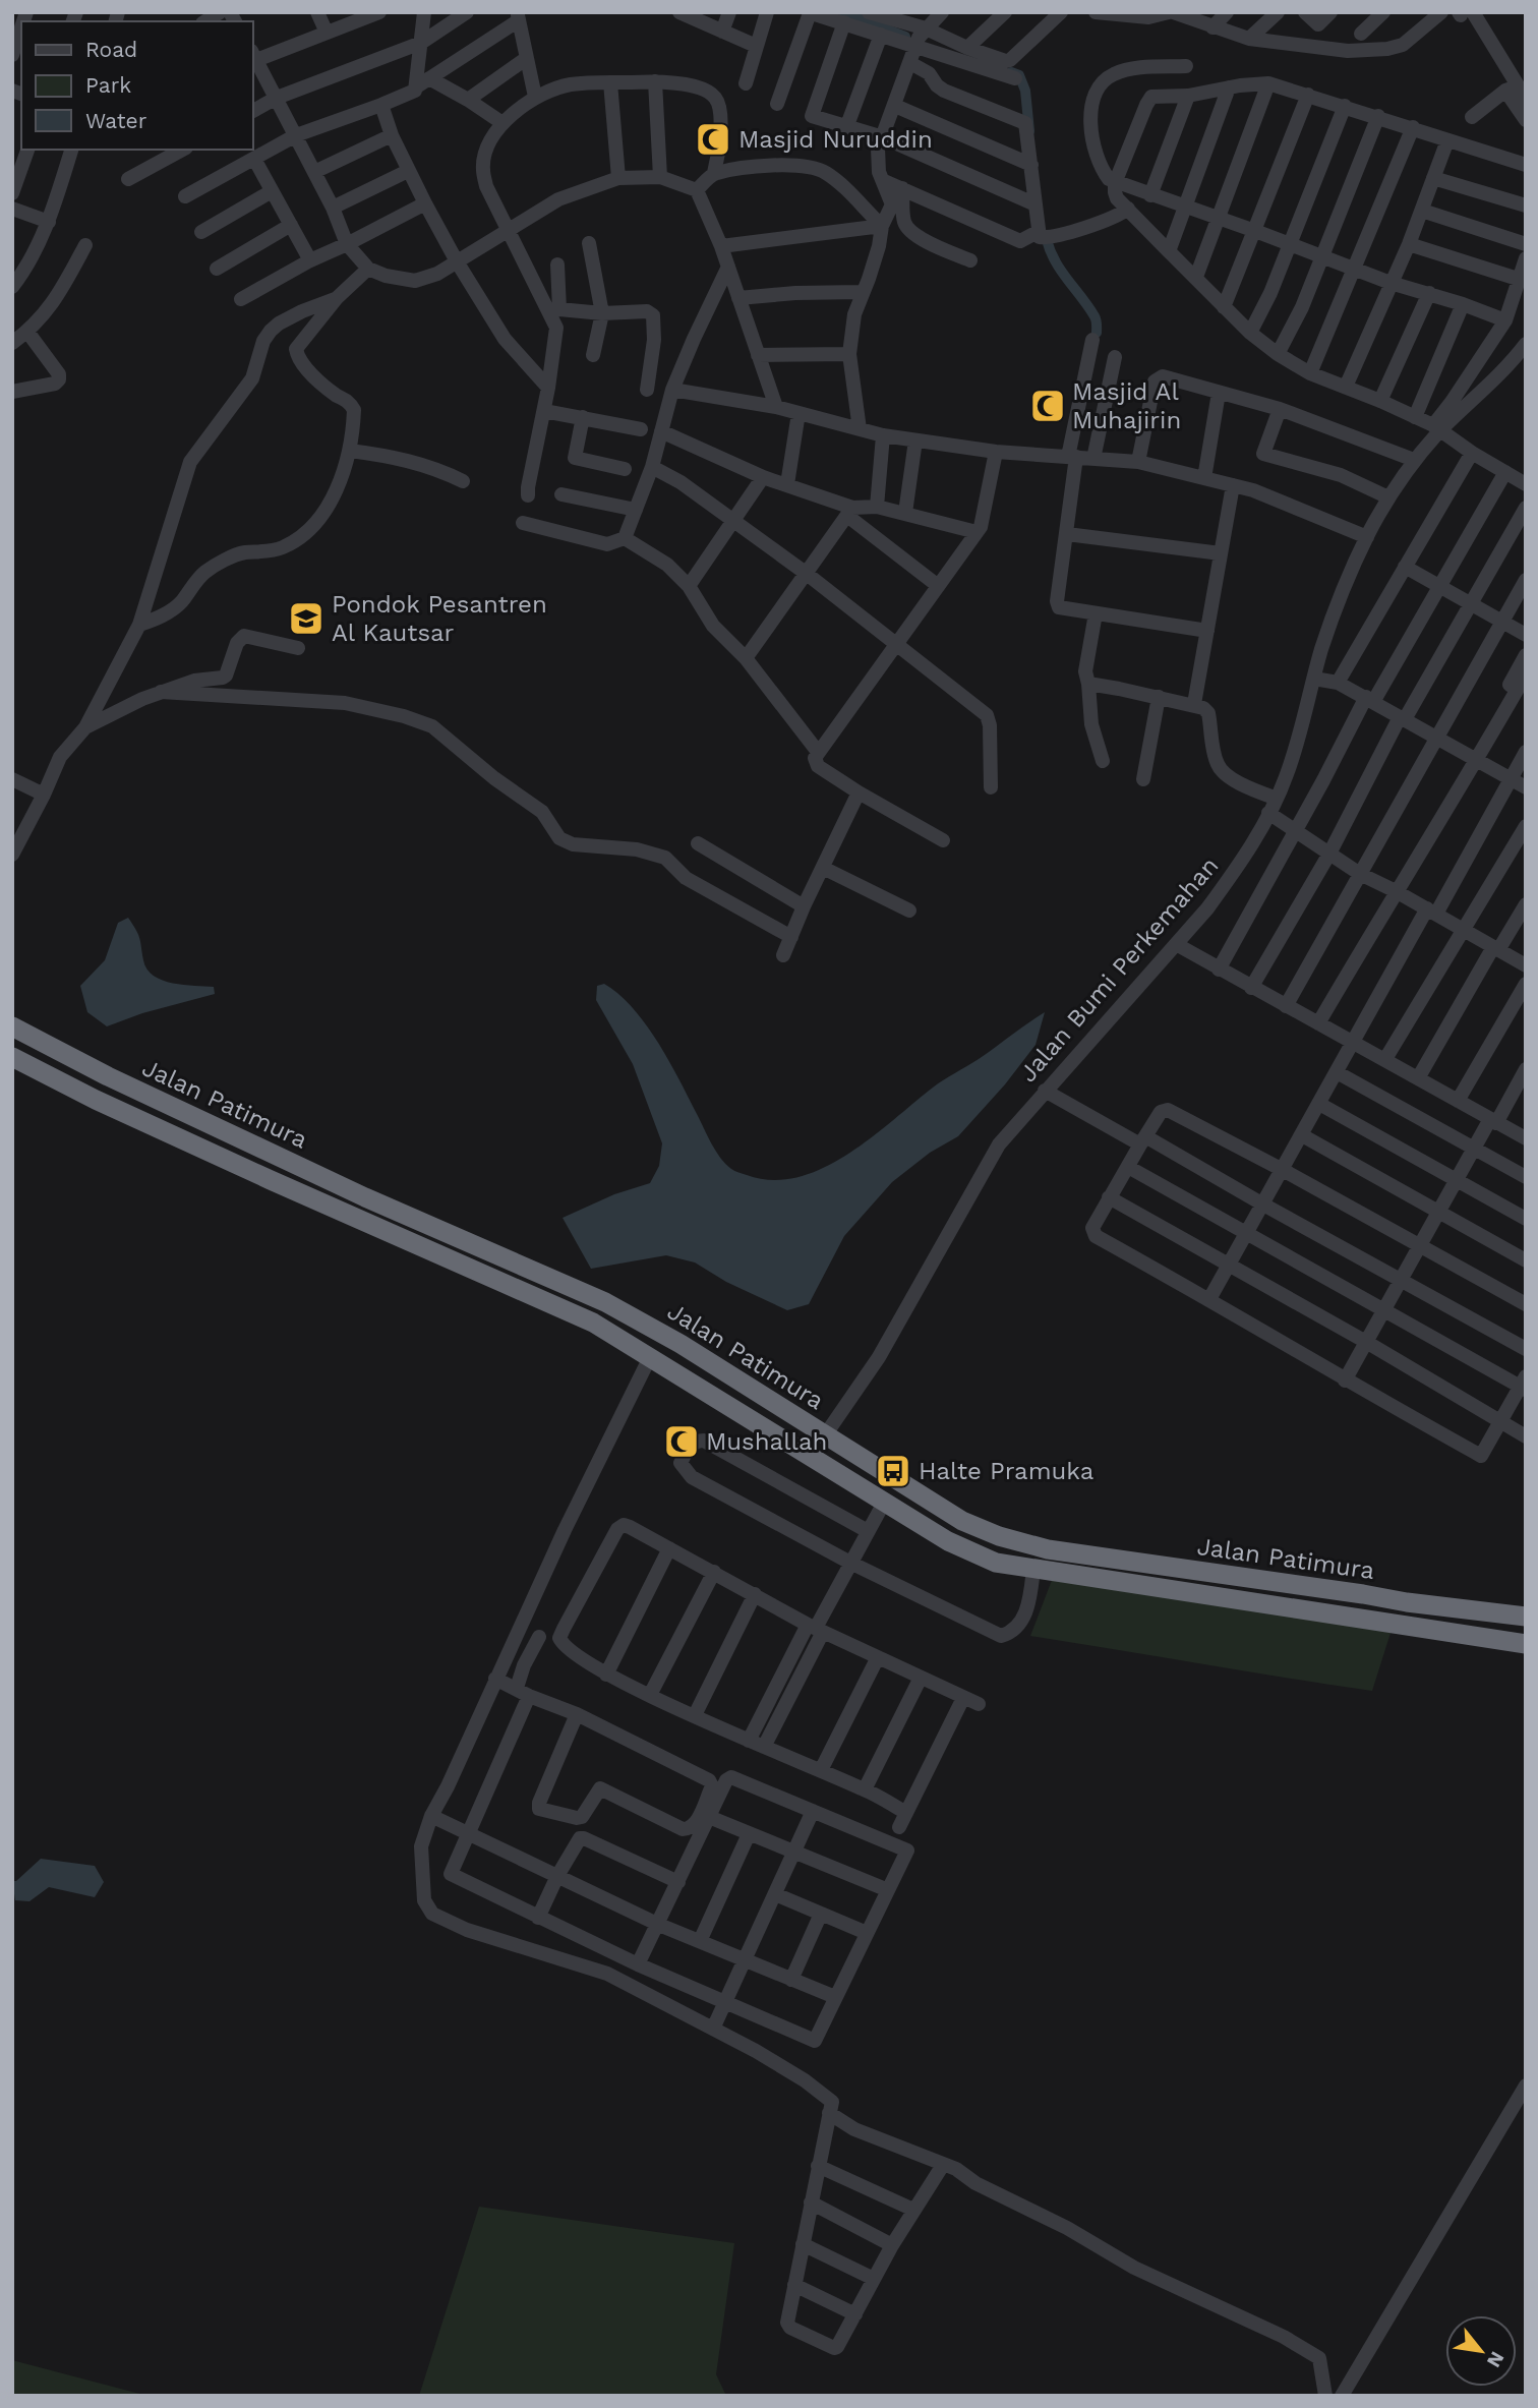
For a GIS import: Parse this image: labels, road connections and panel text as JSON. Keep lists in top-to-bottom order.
{
  "streets": {
    "highway": ["Jalan Patimura"],
    "street": ["Jalan Bumi Perkemahan"]
  },
  "crossings": [
    ["Jalan Bumi Perkemahan", "Jalan Patimura"]
  ],
  "places": {
    "mosque": ["Masjid Nuruddin", "Masjid Al Muhajirin", "Mushallah"],
    "school or university": ["Pondok Pesantren Al Kautsar"],
    "bus stop": ["Halte Pramuka"]
  },
  "legend": ["Road", "Park", "Water"],
  "north": "bottom right"
}
